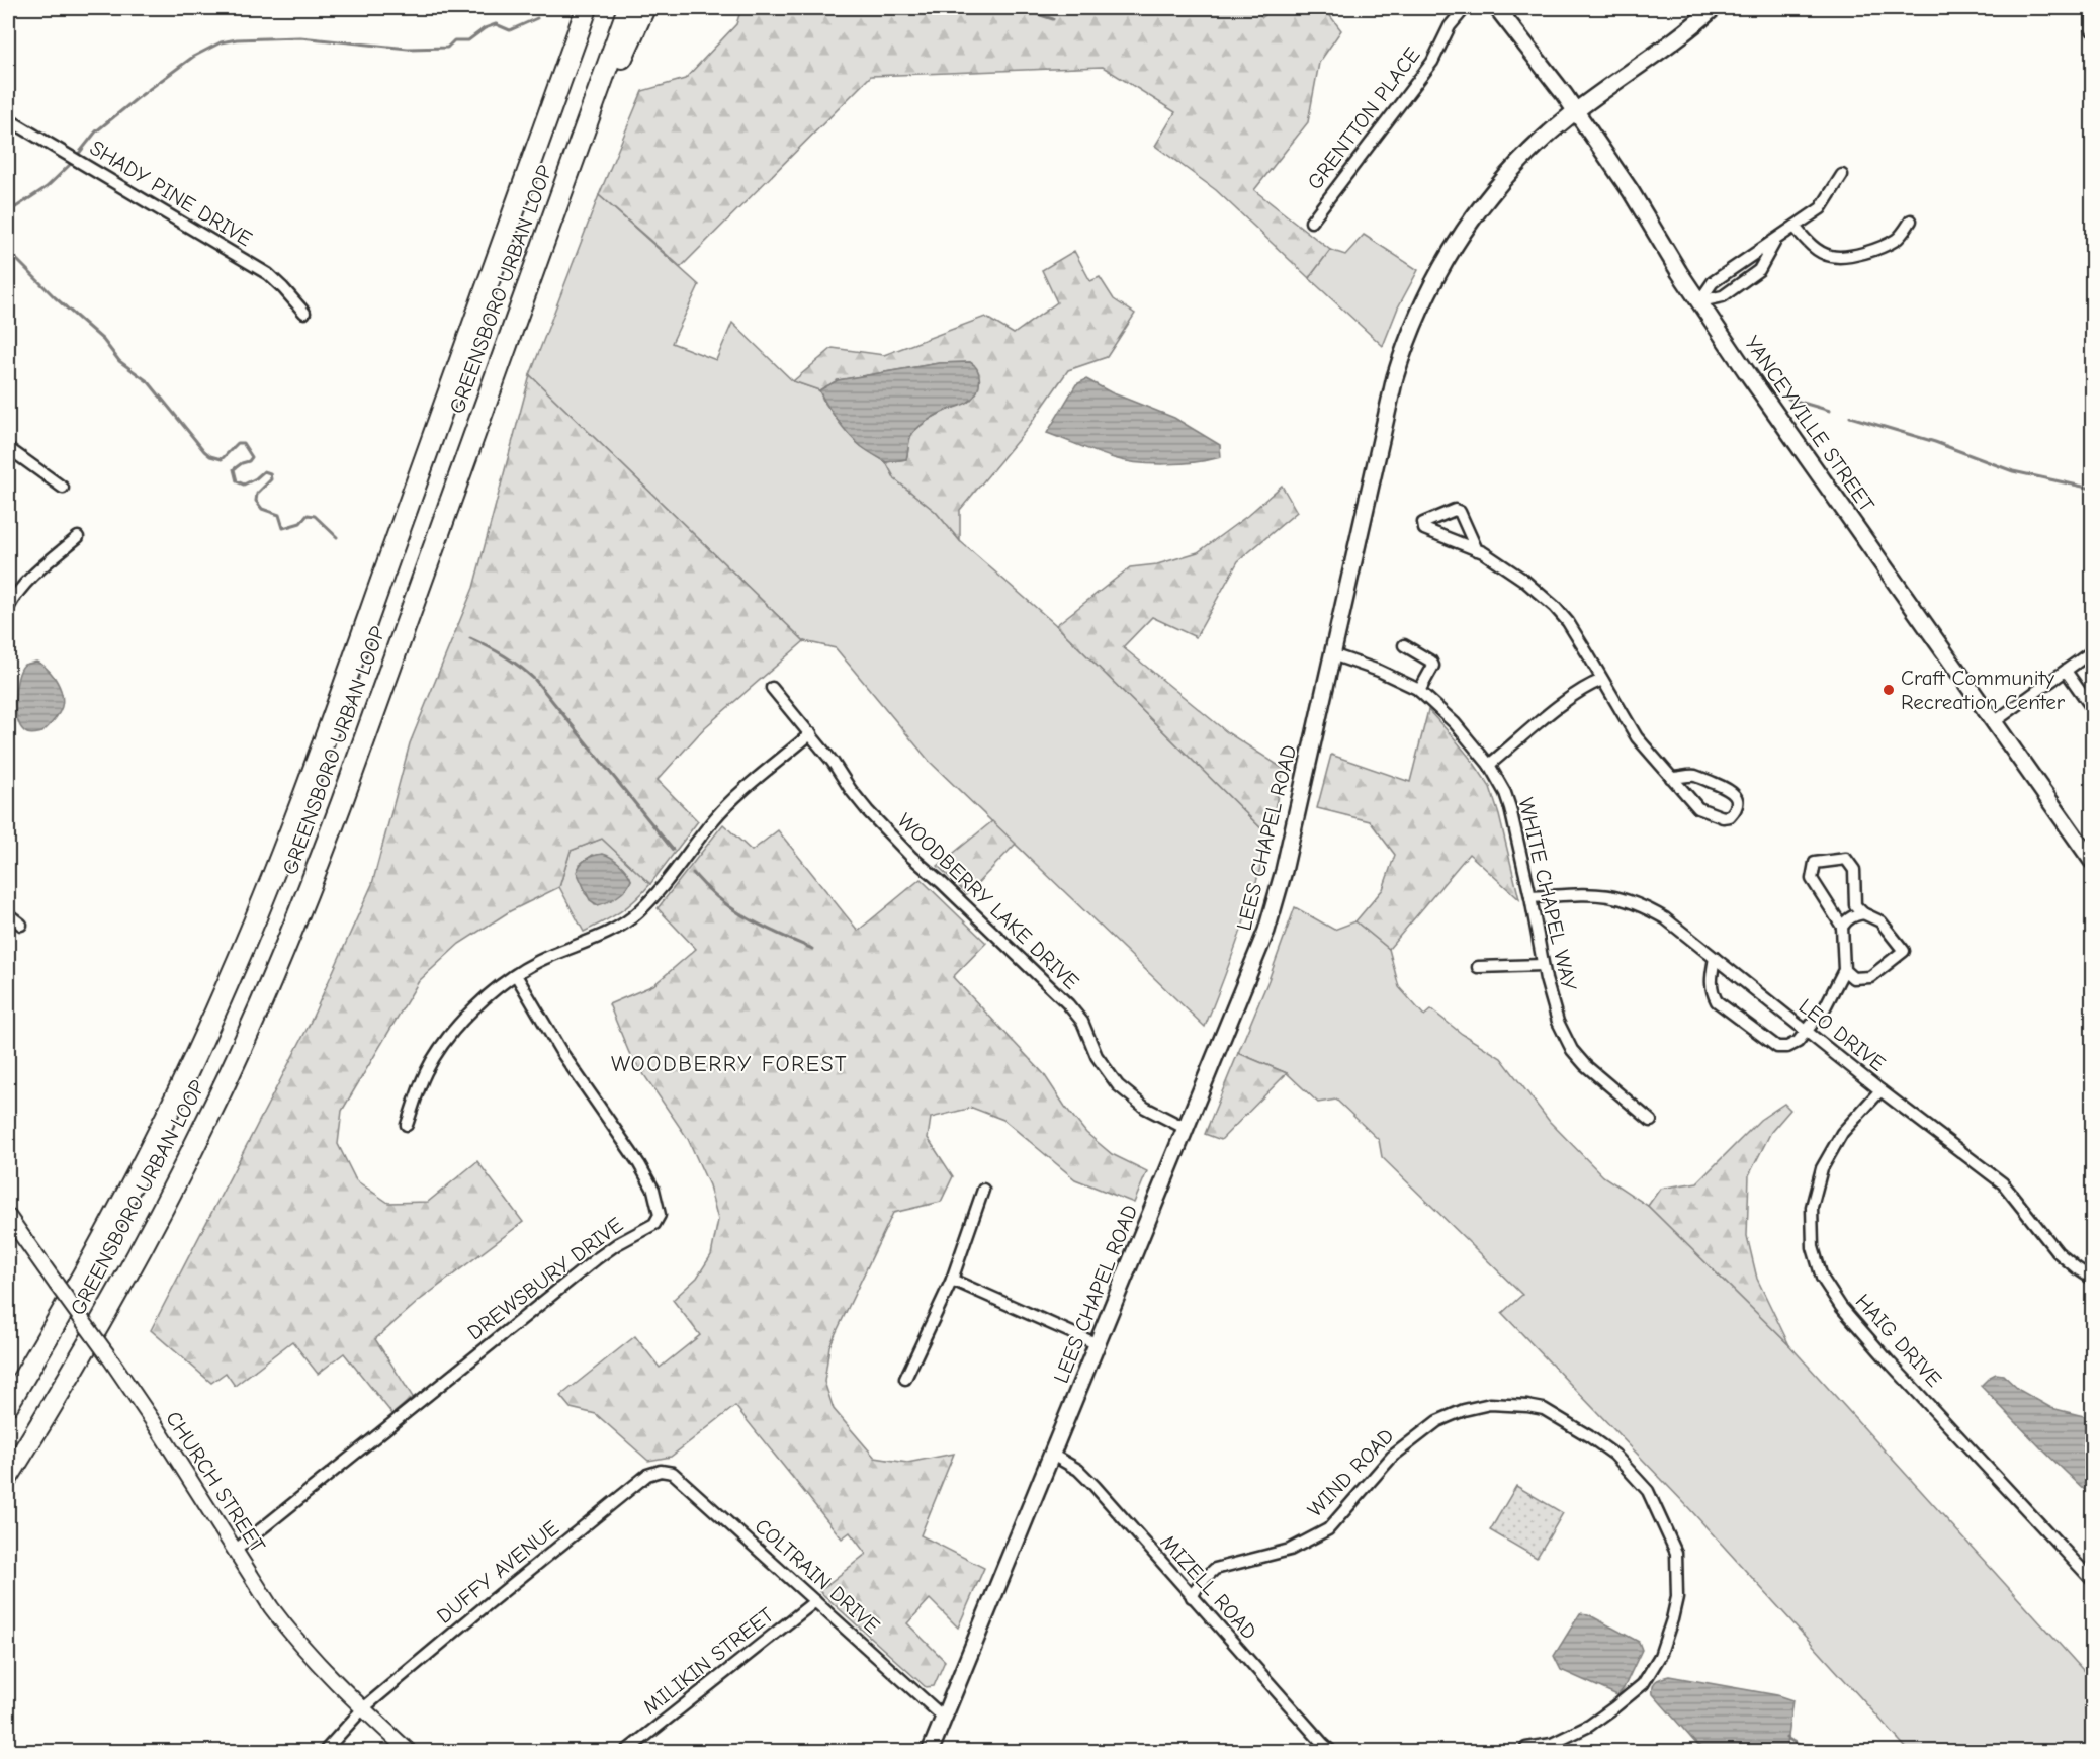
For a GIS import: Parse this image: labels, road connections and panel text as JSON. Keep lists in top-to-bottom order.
{
  "streets": {
    "highway": ["GREENSBORO URBAN LOOP"],
    "main road": ["YANCEYVILLE STREET", "LEES CHAPEL ROAD"],
    "street": [
      "GRENTTON PLACE",
      "SHADY PINE DRIVE",
      "WHITE CHAPEL WAY",
      "WOODBERRY LAKE DRIVE",
      "LEO DRIVE",
      "DREWSBURY DRIVE",
      "HAIG DRIVE",
      "WIND ROAD",
      "CHURCH STREET",
      "DUFFY AVENUE",
      "COLTRAIN DRIVE",
      "MIZELL ROAD",
      "MILIKIN STREET"
    ]
  },
  "crossings": [
    ["YANCEYVILLE STREET", "LEES CHAPEL ROAD"],
    ["LEES CHAPEL ROAD", "WHITE CHAPEL WAY"],
    ["LEES CHAPEL ROAD", "WOODBERRY LAKE DRIVE"],
    ["LEES CHAPEL ROAD", "COLTRAIN DRIVE"],
    ["LEES CHAPEL ROAD", "MIZELL ROAD"],
    ["WHITE CHAPEL WAY", "LEO DRIVE"],
    ["LEO DRIVE", "HAIG DRIVE"],
    ["DREWSBURY DRIVE", "CHURCH STREET"],
    ["WIND ROAD", "MIZELL ROAD"],
    ["CHURCH STREET", "DUFFY AVENUE"],
    ["DUFFY AVENUE", "COLTRAIN DRIVE"],
    ["COLTRAIN DRIVE", "MILIKIN STREET"]
  ],
  "districts": ["WOODBERRY FOREST"],
  "places": ["Craft Community Recreation Center"]
}
